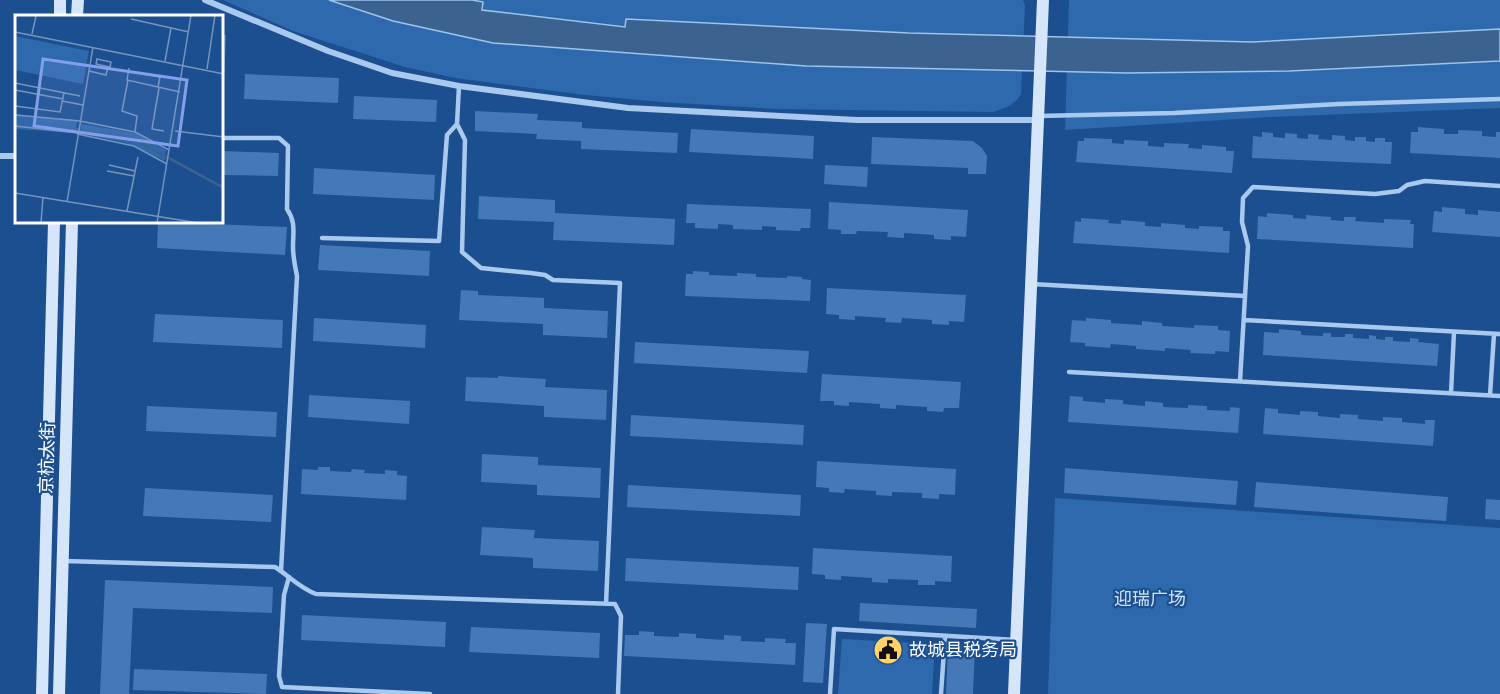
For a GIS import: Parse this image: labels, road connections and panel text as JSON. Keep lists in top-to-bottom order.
{
  "streets": {
    "main road": ["京杭大街"]
  },
  "parks": ["迎瑞广场"],
  "places": {
    "public building": ["故城县税务局"]
  }
}
